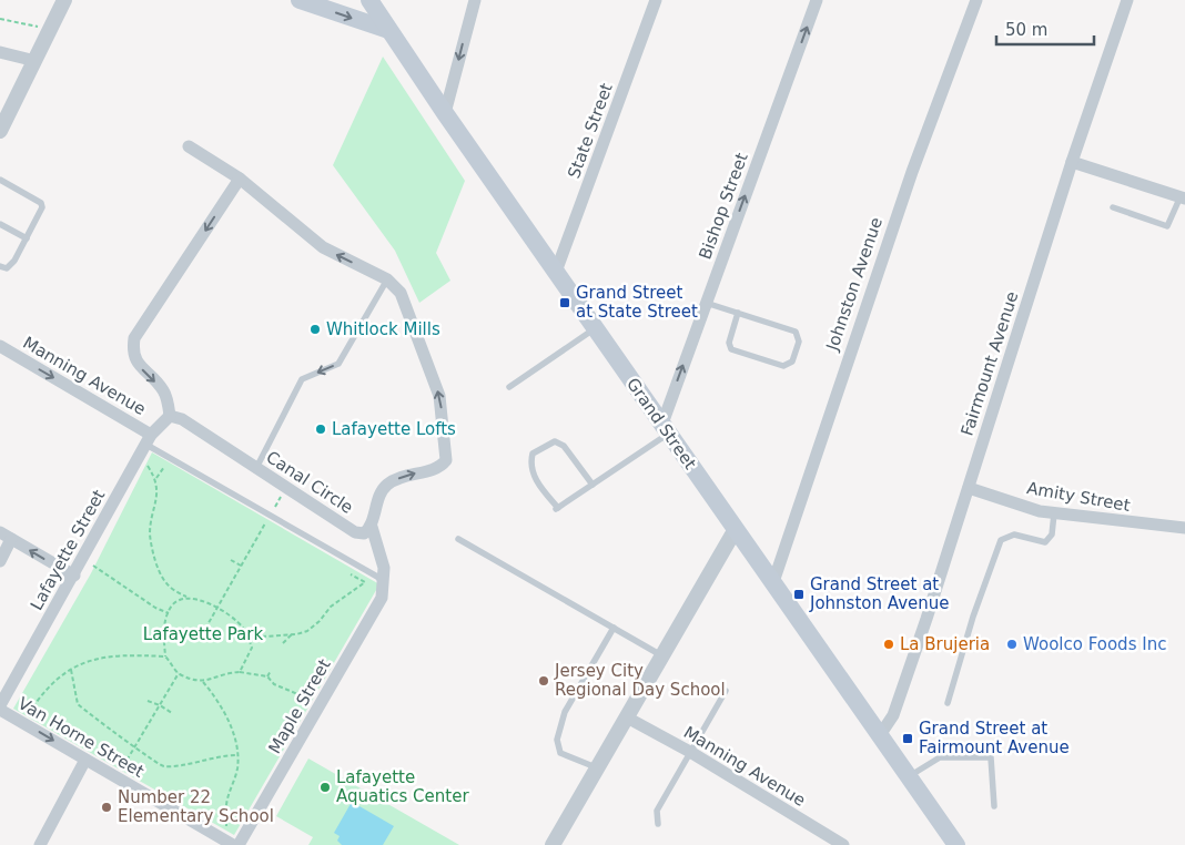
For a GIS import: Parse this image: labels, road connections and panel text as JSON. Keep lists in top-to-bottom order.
{
  "streets": {
    "main road": ["Grand Street"],
    "street": [
      "State Street",
      "Bishop Street",
      "Johnston Avenue",
      "Fairmount Avenue",
      "Manning Avenue",
      "Canal Circle",
      "Amity Street",
      "Lafayette Street",
      "Maple Street",
      "Van Horne Street"
    ]
  },
  "crossings": [
    ["State Street", "Grand Street"],
    ["Bishop Street", "Grand Street"],
    ["Johnston Avenue", "Grand Street"],
    ["Fairmount Avenue", "Grand Street"],
    ["Fairmount Avenue", "Amity Street"],
    ["Manning Avenue", "Lafayette Street"],
    ["Canal Circle", "Lafayette Street"],
    ["Canal Circle", "Maple Street"]
  ],
  "one_way": ["Bishop Street", "Manning Avenue", "Van Horne Street"],
  "parks": ["Lafayette Park"],
  "places": {
    "transit": ["Grand Street at State Street", "Grand Street at Johnston Avenue", "Grand Street at Fairmount Avenue"],
    "other": [
      "Whitlock Mills",
      "Lafayette Lofts",
      "La Brujeria",
      "Woolco Foods Inc",
      "Jersey City Regional Day School",
      "Lafayette Aquatics Center",
      "Number 22 Elementary School"
    ]
  },
  "scale_bar": "50 m"
}
